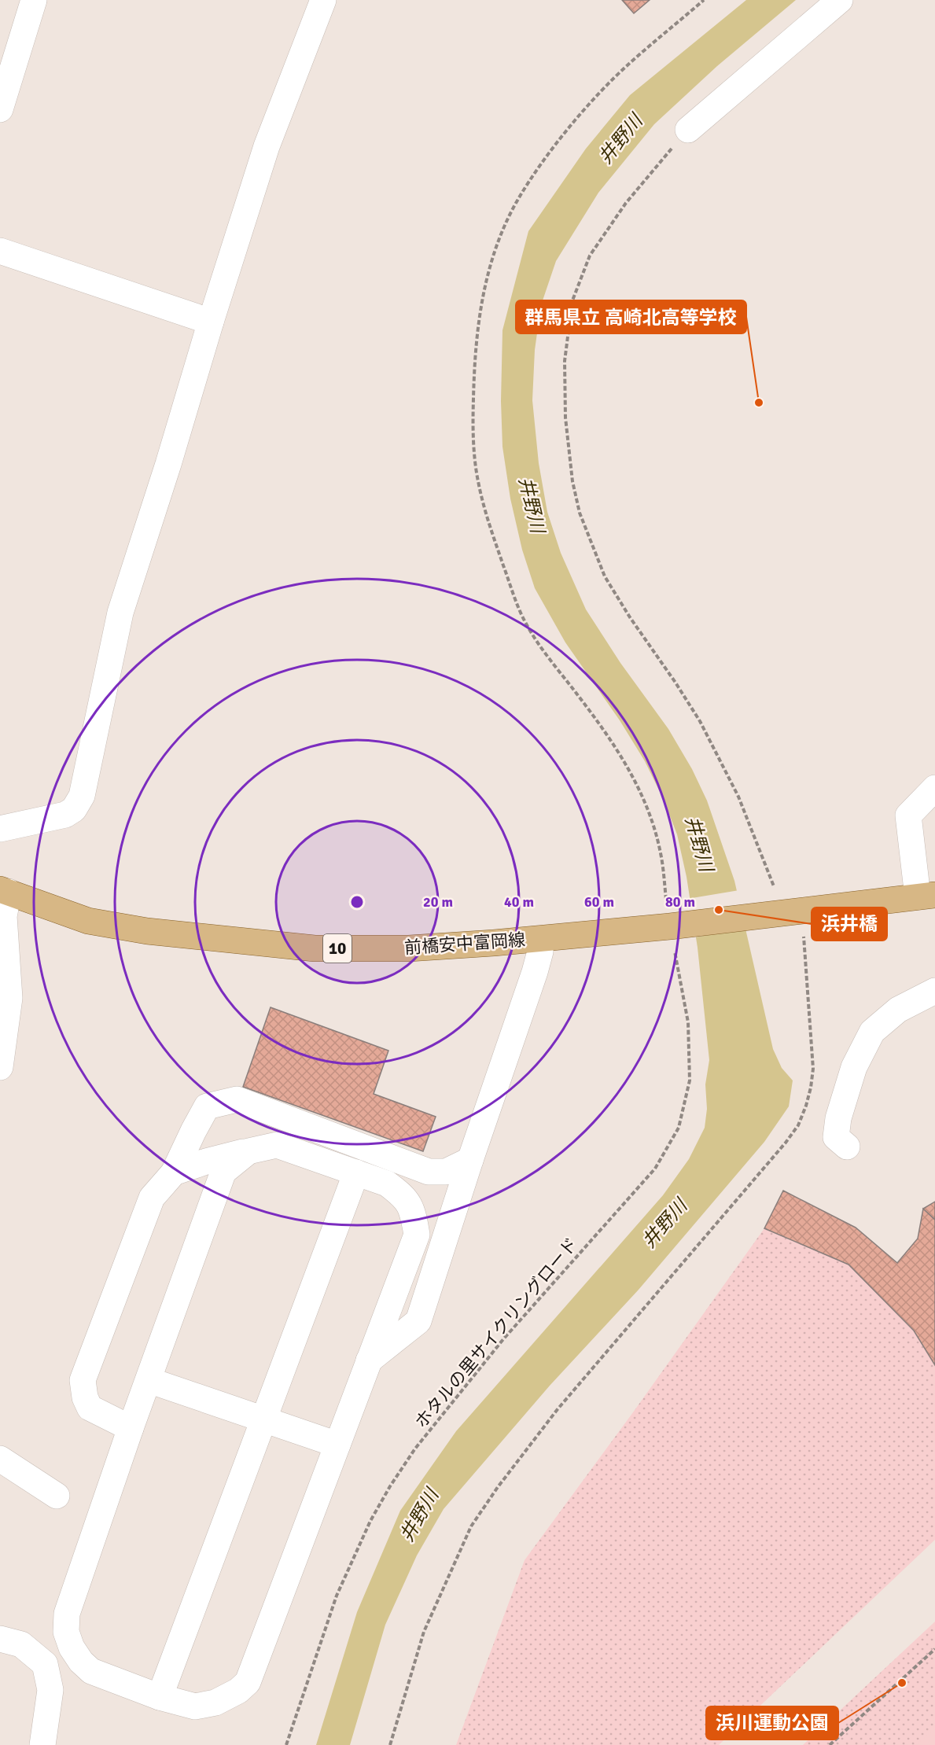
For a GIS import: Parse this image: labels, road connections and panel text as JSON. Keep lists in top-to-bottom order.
{
  "streets": {
    "main road": ["前橋安中富岡線", "10"],
    "path": ["ホタルの里サイクリングロード"]
  },
  "crossings": [
    ["前橋安中富岡線", "ホタルの里サイクリングロード"]
  ],
  "water": ["井野川"],
  "places": ["群馬県立 高崎北高等学校", "浜井橋", "浜川運動公園"],
  "rings": [
    "20 m",
    "40 m",
    "60 m",
    "80 m"
  ]
}
